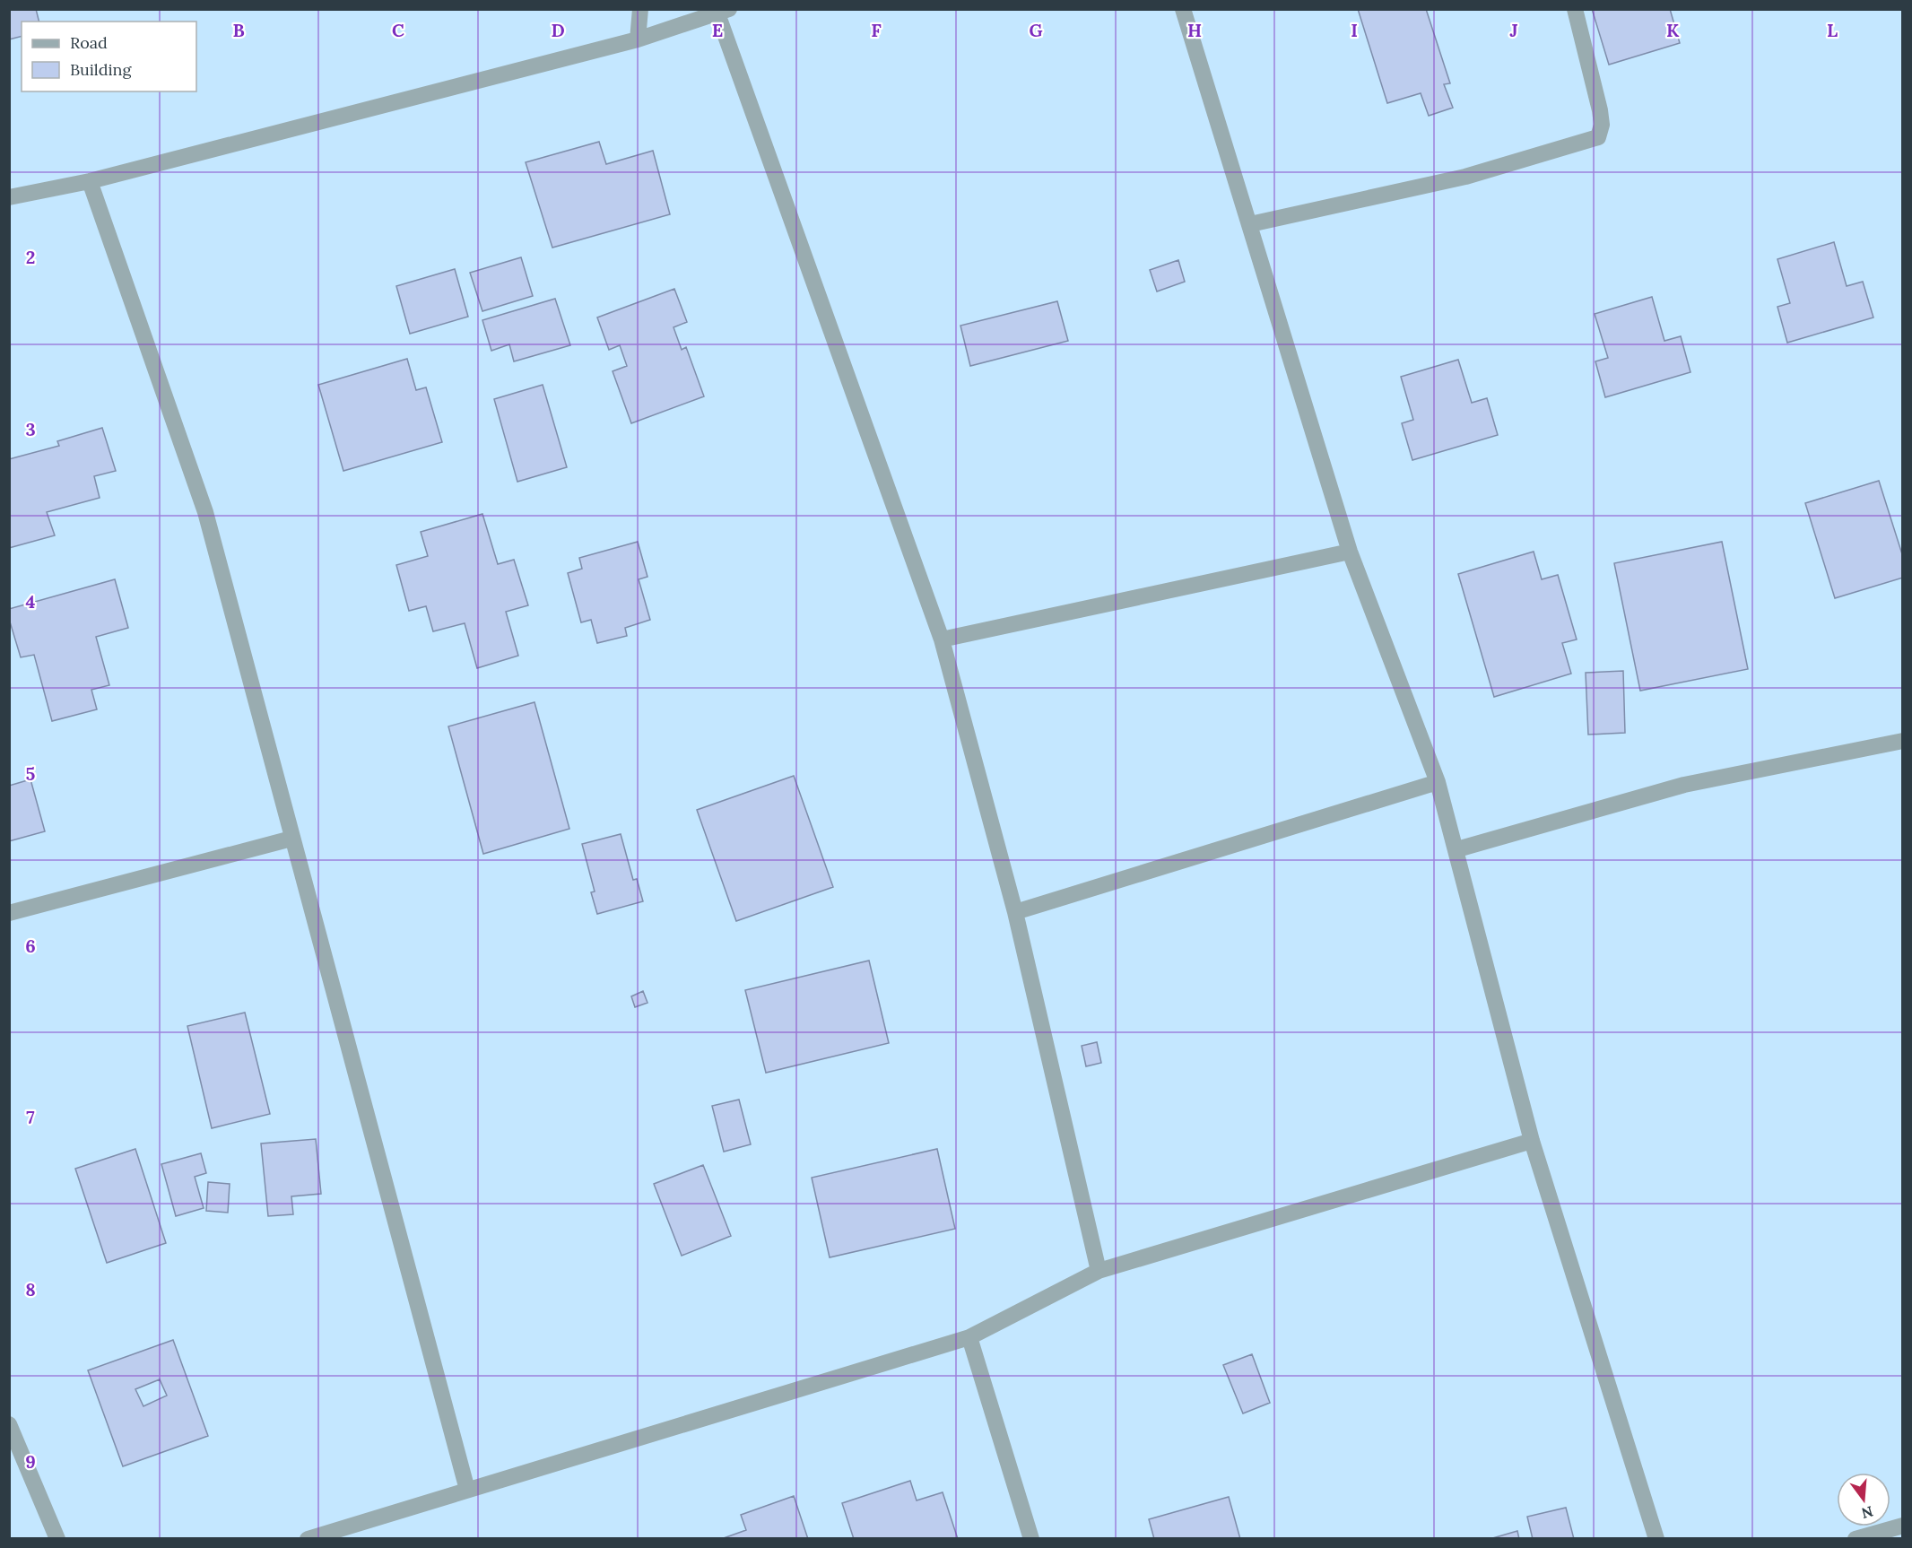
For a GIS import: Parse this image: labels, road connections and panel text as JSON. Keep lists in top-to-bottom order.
{
  "legend": ["Road", "Building"],
  "north": "bottom",
  "grid": {
    "columns": [
      "B",
      "C",
      "D",
      "E",
      "F",
      "G",
      "H",
      "I",
      "J",
      "K",
      "L"
    ],
    "rows": [
      "2",
      "3",
      "4",
      "5",
      "6",
      "7",
      "8",
      "9"
    ]
  }
}
